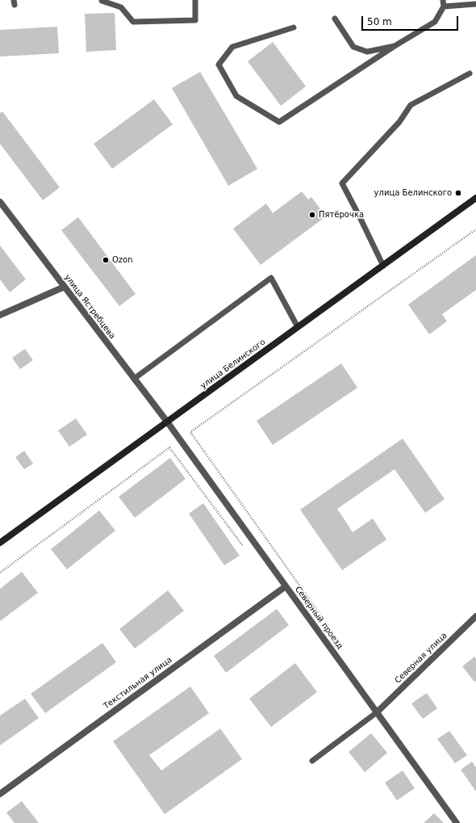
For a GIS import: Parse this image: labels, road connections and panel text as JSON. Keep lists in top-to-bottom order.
{
  "streets": {
    "main road": ["улица Белинского"],
    "street": [
      "улица Ястребцева",
      "Северный проезд",
      "Северная улица",
      "Текстильная улица"
    ]
  },
  "crossings": [
    ["улица Ястребцева", "улица Белинского"],
    ["улица Ястребцева", "Северный проезд"],
    ["улица Белинского", "Северный проезд"],
    ["Северный проезд", "Северная улица"],
    ["Северный проезд", "Текстильная улица"]
  ],
  "places": ["улица Белинского", "Пятёрочка", "Ozon"],
  "scale_bar": "50 m"
}
